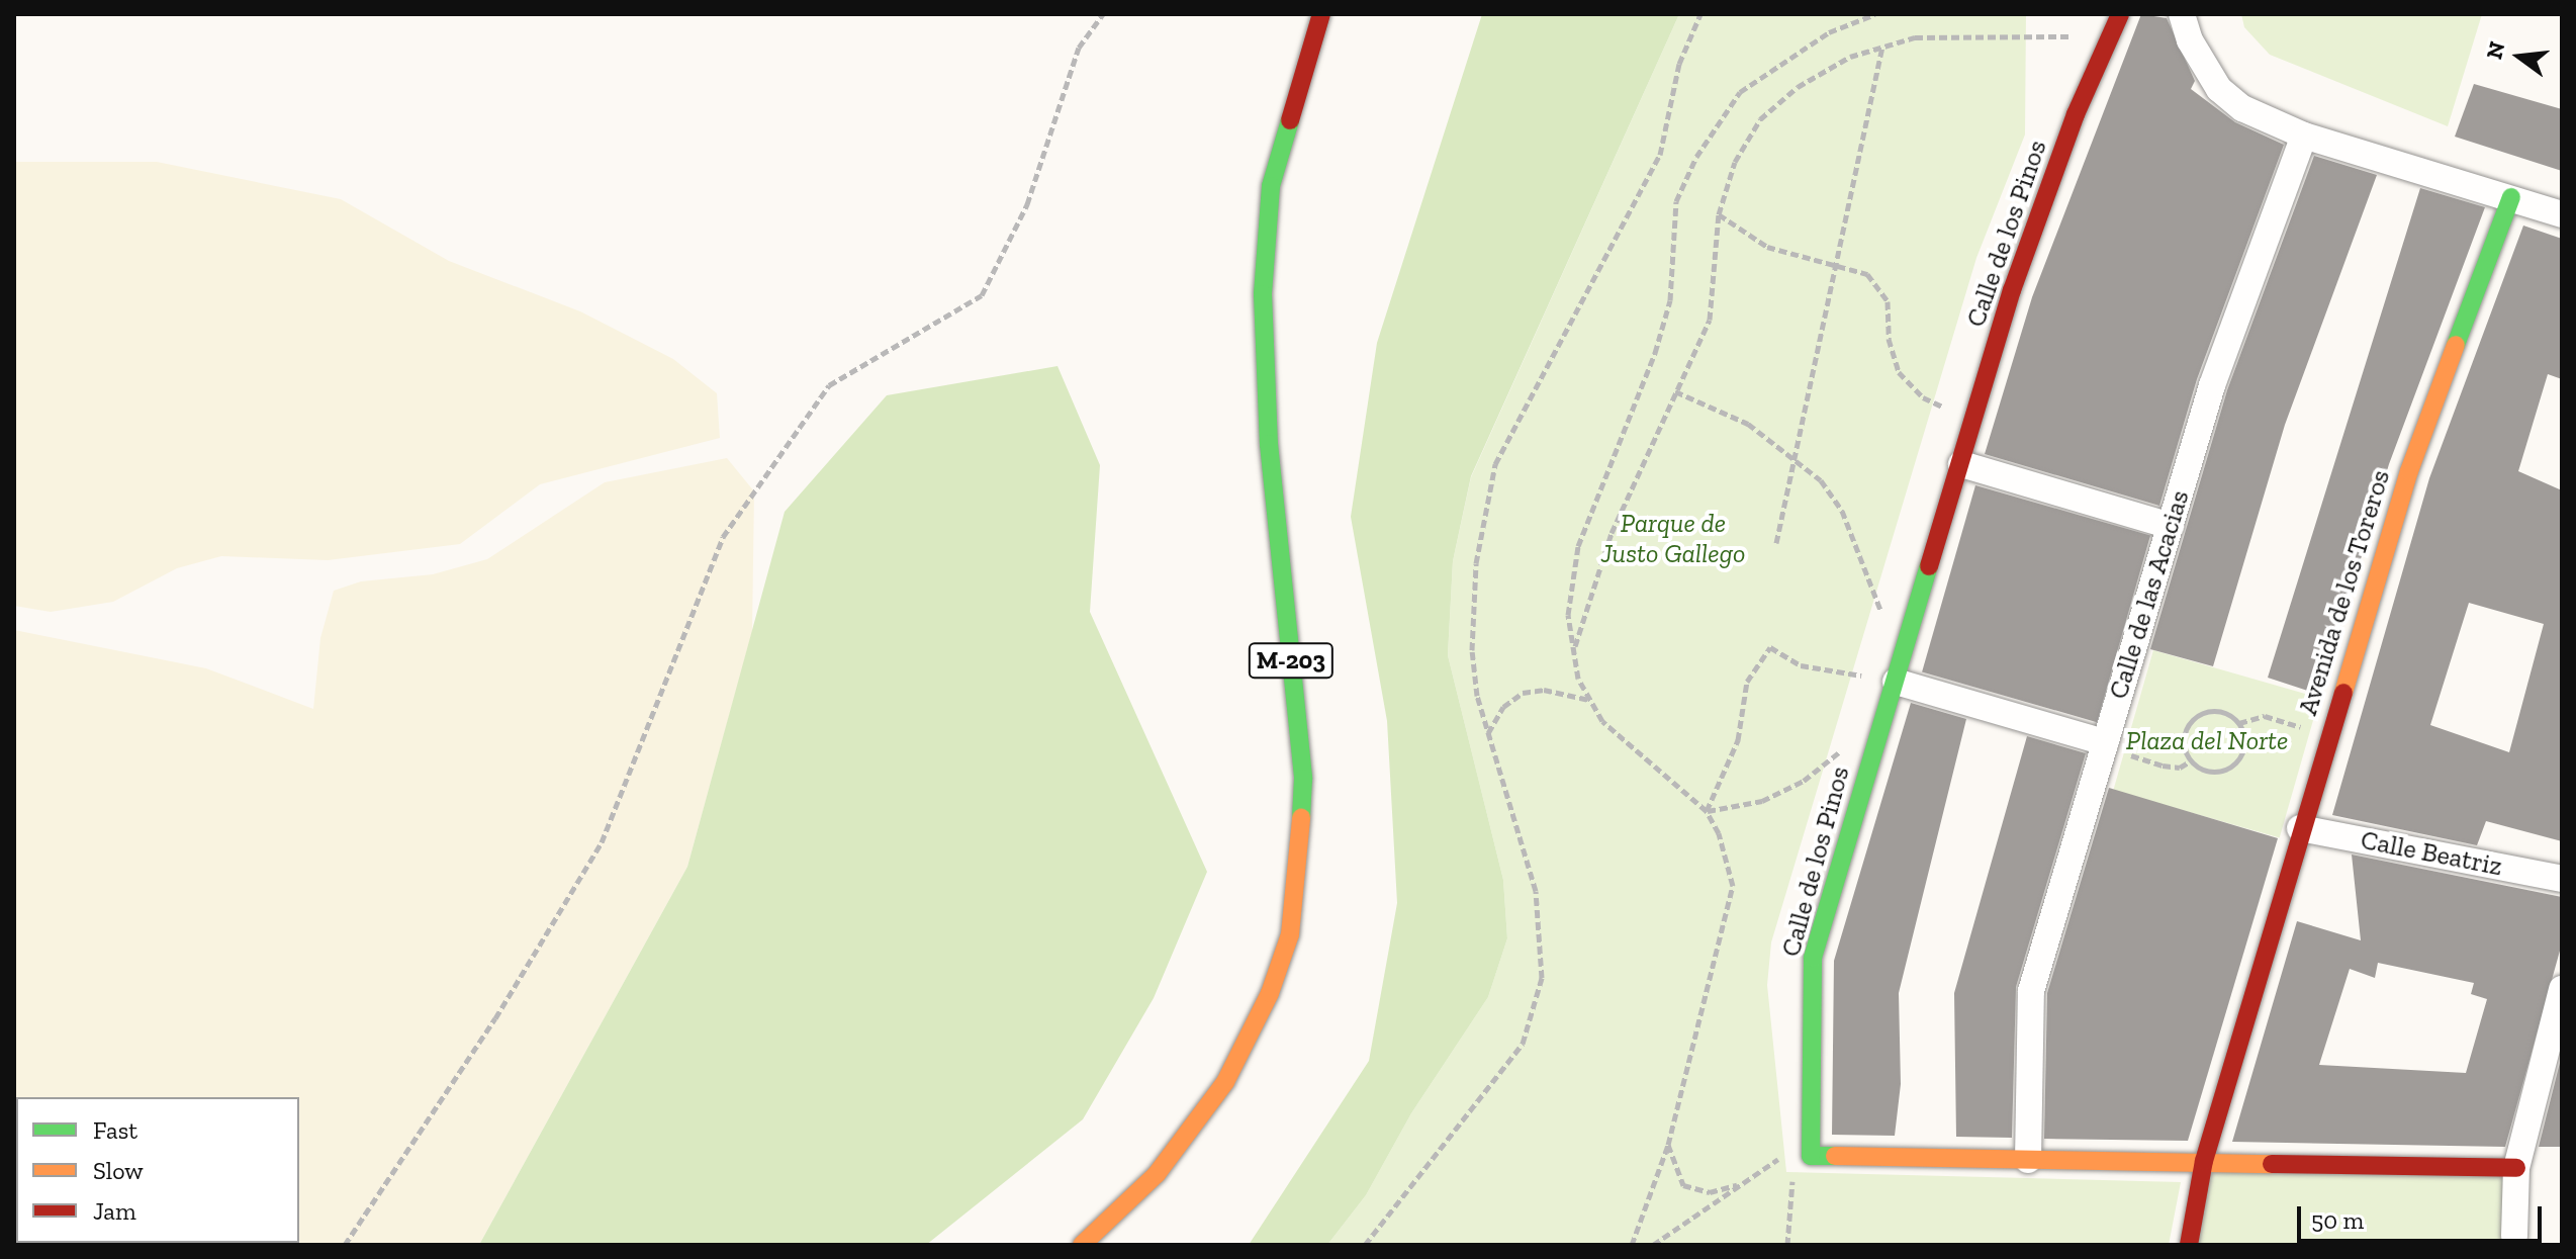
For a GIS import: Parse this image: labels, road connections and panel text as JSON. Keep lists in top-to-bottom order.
{
  "streets": {
    "street": [
      "Calle de los Pinos",
      "Avenida de los Toreros",
      "Calle de las Acacias",
      "M-203",
      "Calle Beatriz"
    ]
  },
  "crossings": [
    ["Calle de los Pinos", "Avenida de los Toreros"],
    ["Calle de los Pinos", "Calle de las Acacias"],
    ["Avenida de los Toreros", "Calle Beatriz"]
  ],
  "parks": ["Parque de Justo Gallego", "Plaza del Norte"],
  "legend": ["Fast", "Slow", "Jam"],
  "scale_bar": "50 m",
  "north": "left"
}
